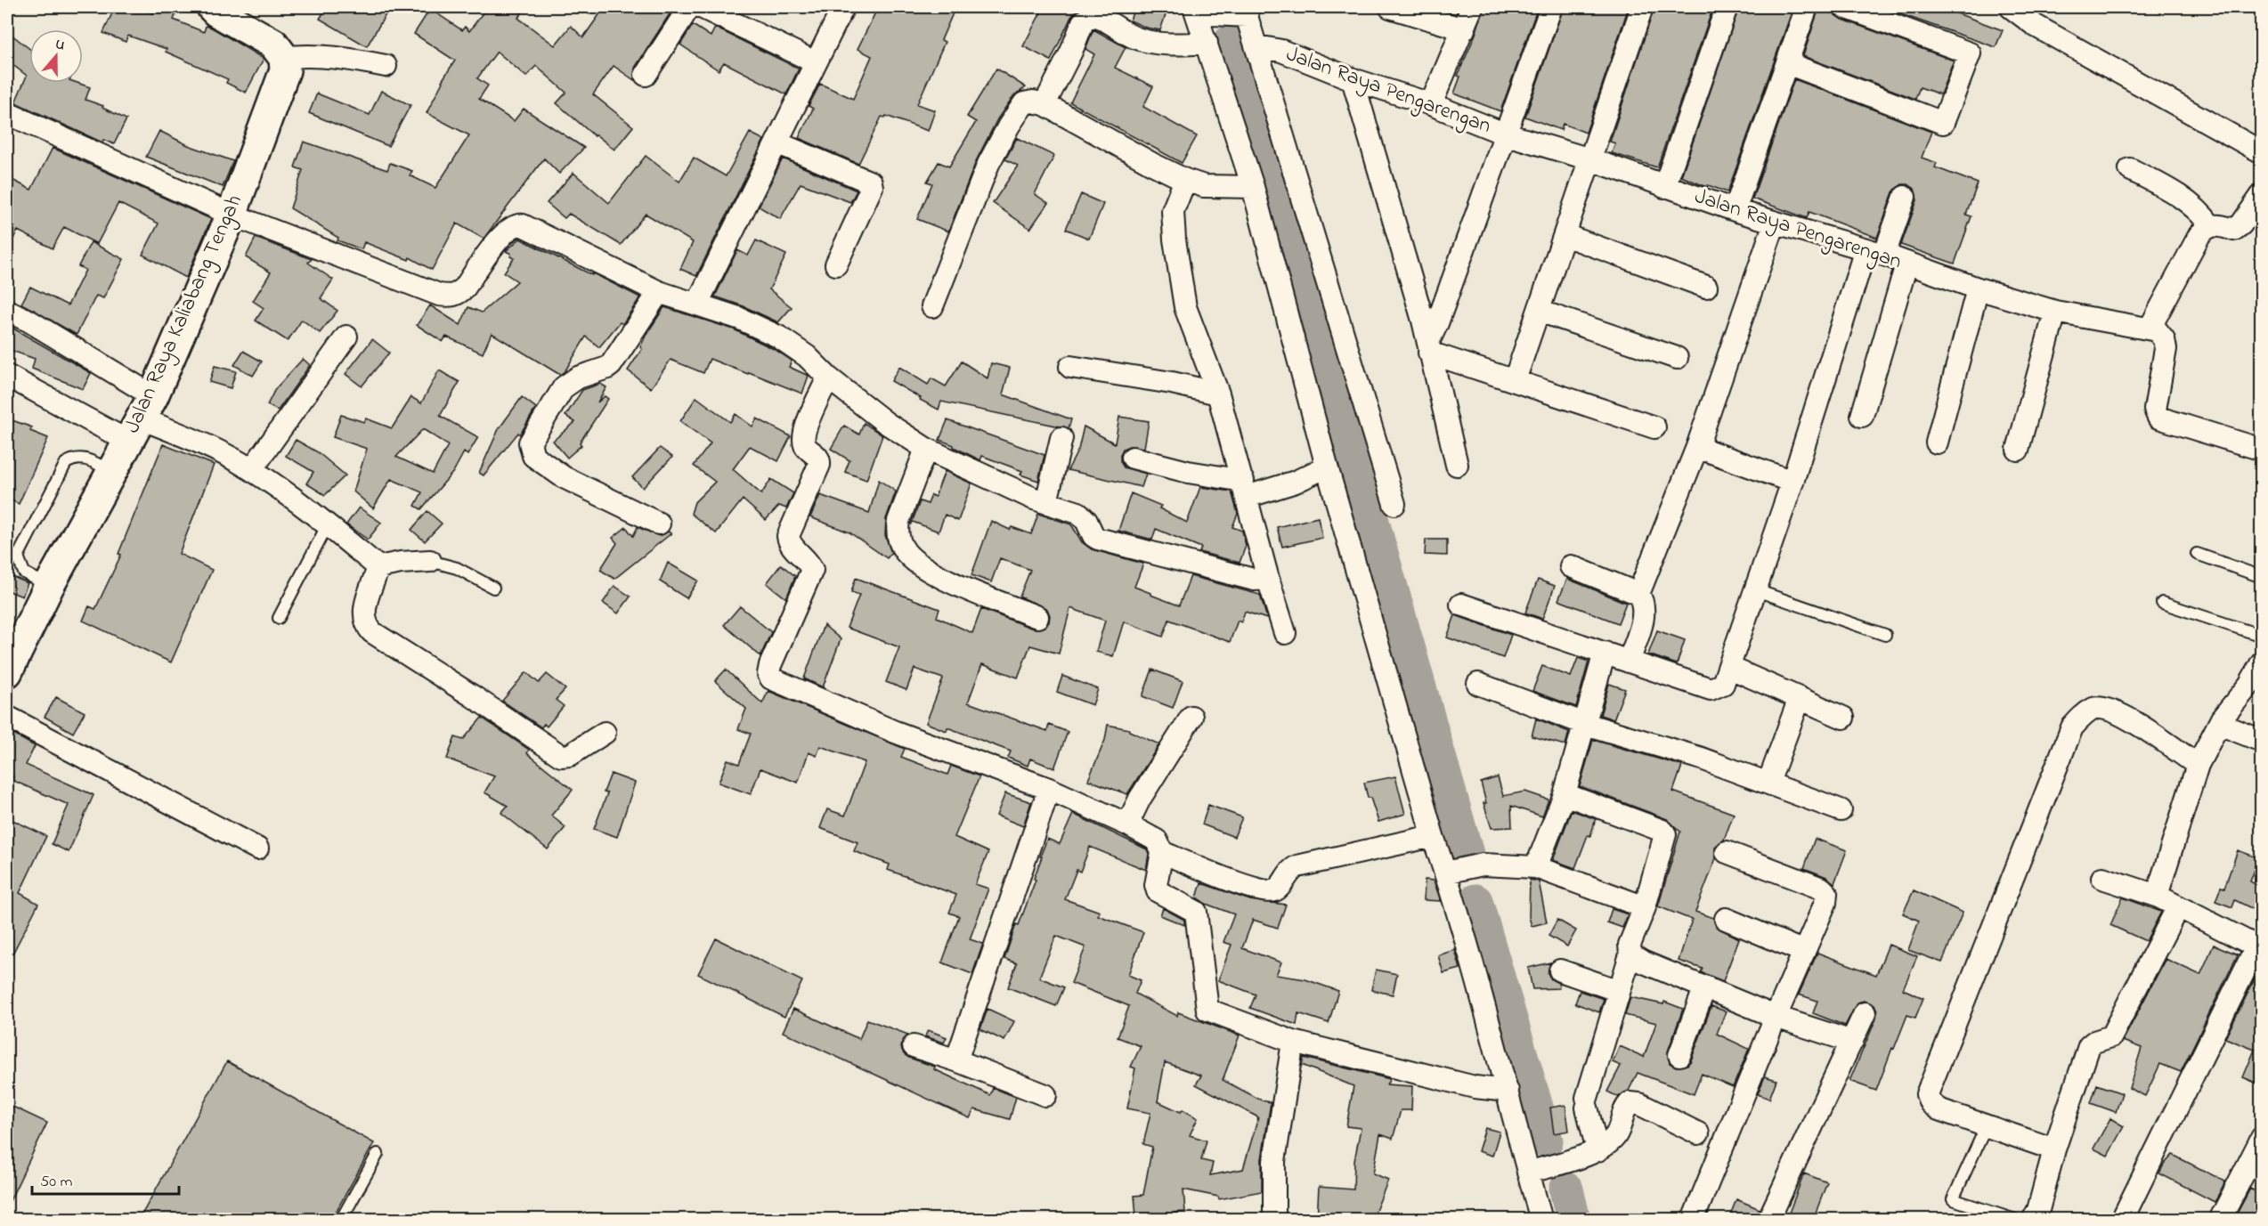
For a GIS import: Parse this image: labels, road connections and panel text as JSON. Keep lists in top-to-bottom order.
{
  "streets": {
    "main road": ["Jalan Raya Kaliabang Tengah"],
    "street": ["Jalan Raya Pengarengan"]
  },
  "scale_bar": "50 m",
  "north": "top"
}
